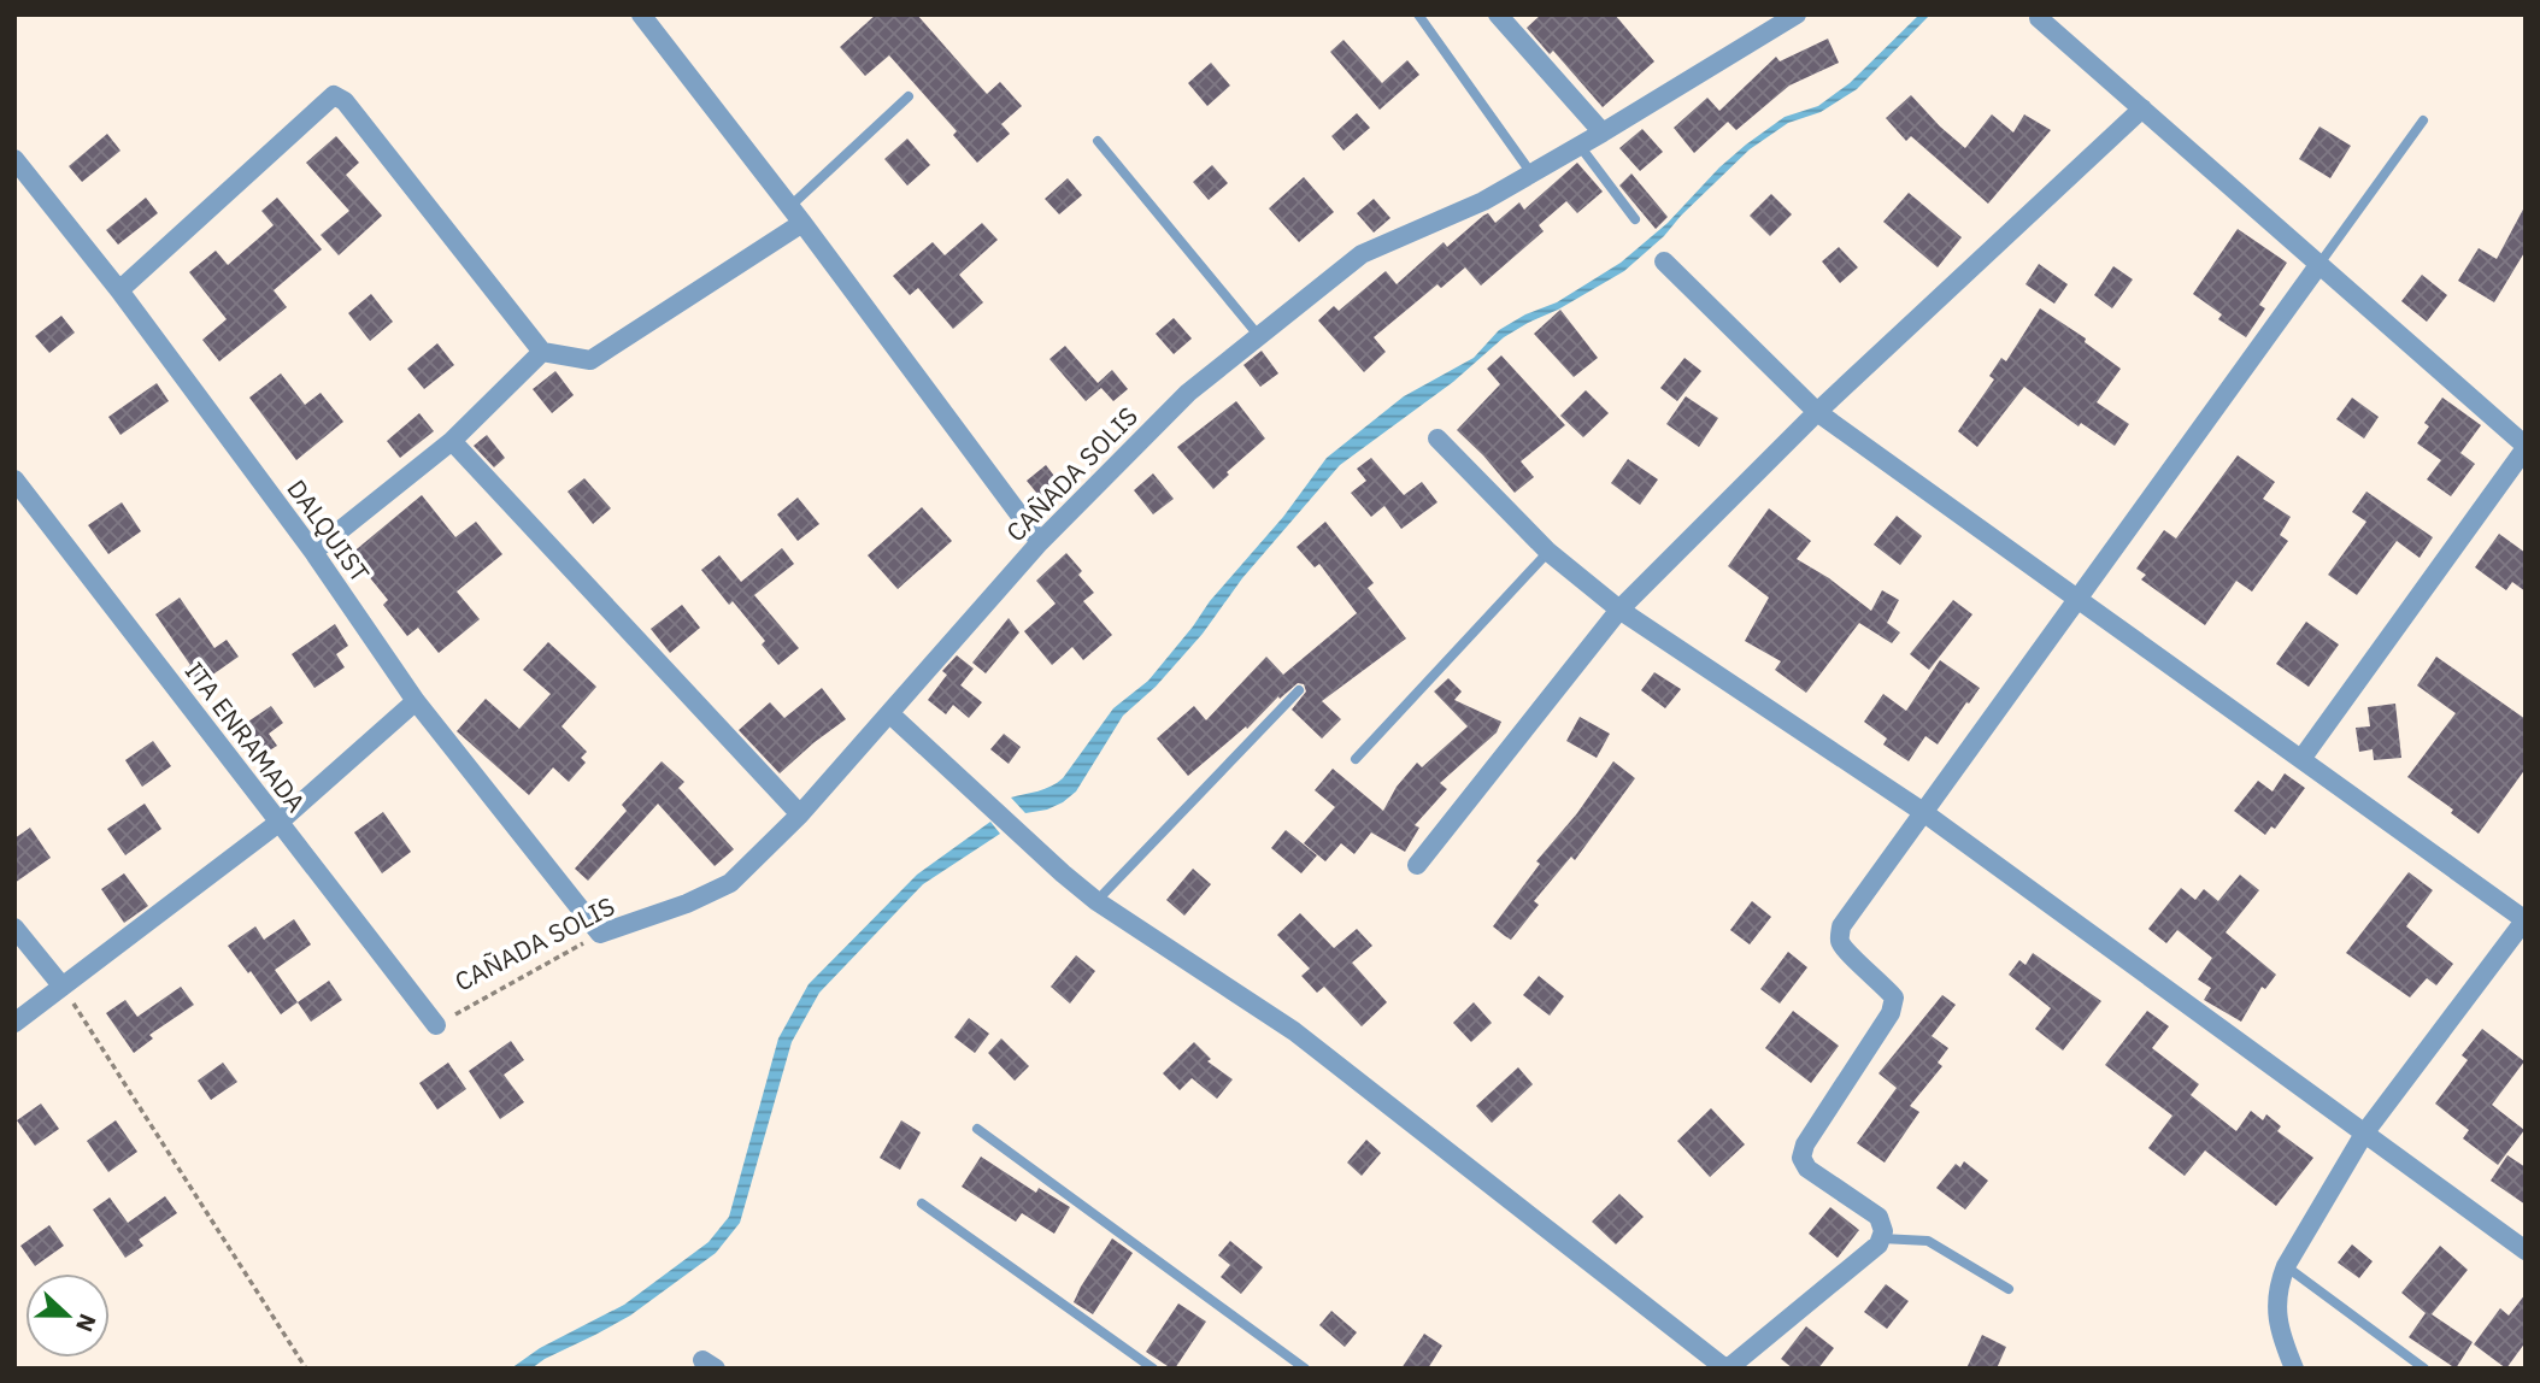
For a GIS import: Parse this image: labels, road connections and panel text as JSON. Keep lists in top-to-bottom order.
{
  "streets": {
    "street": ["CAÑADA SOLIS", "DALQUIST", "ITA ENRAMADA"]
  },
  "crossings": [
    ["CAÑADA SOLIS", "DALQUIST"],
    ["CAÑADA SOLIS", "ITA ENRAMADA"]
  ],
  "north": "right"
}
